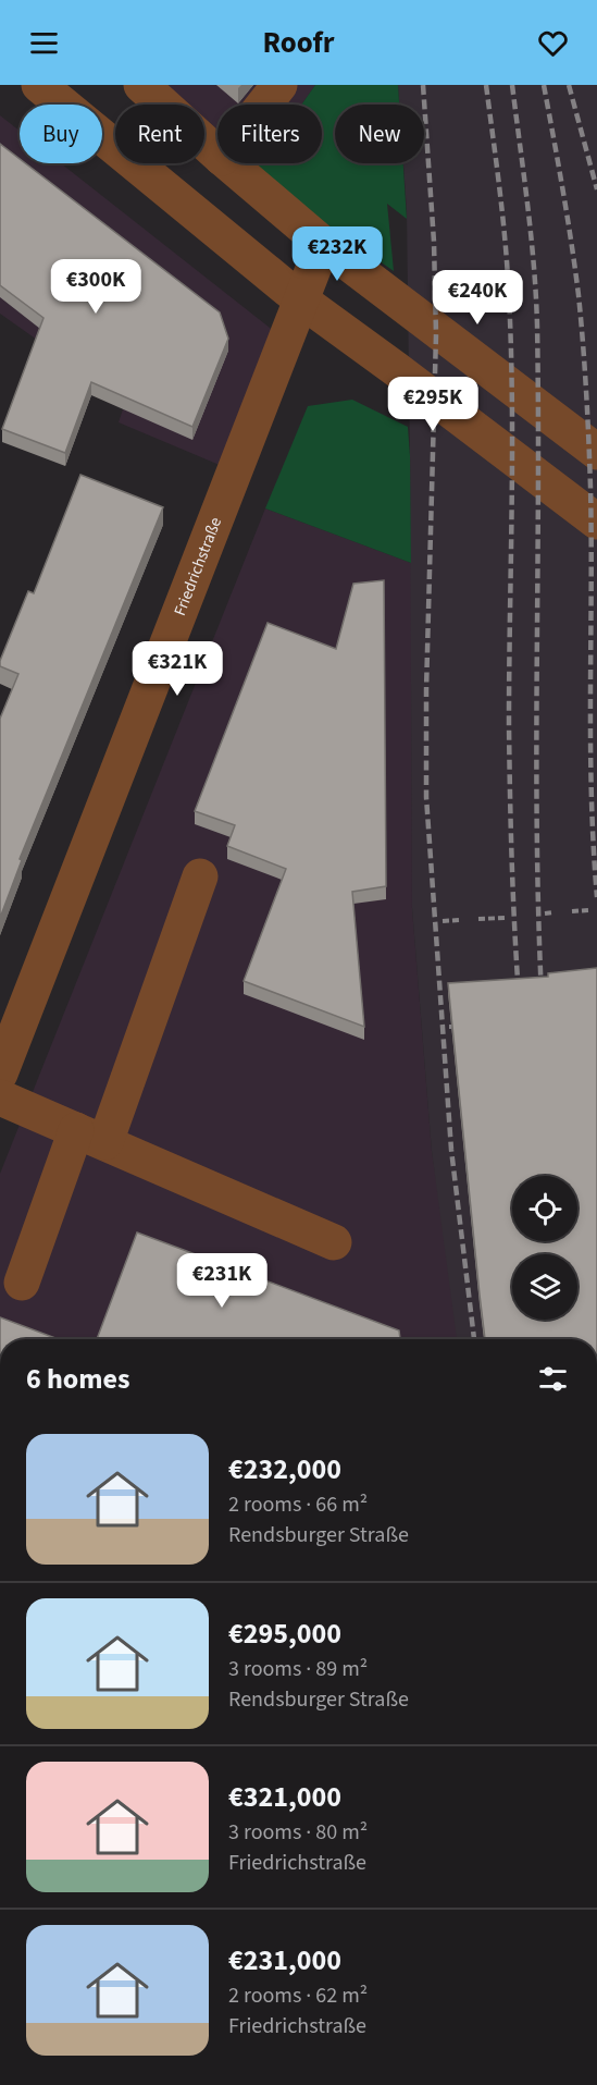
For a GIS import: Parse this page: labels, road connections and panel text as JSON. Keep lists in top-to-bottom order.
{
  "streets": {
    "street": ["Friedrichstraße"]
  },
  "page": {
    "header": "Roofr",
    "chip": [
      "Buy",
      "Rent",
      "Filters",
      "New"
    ],
    "price": [
      "€232K",
      "€300K",
      "€240K",
      "€295K",
      "€321K",
      "€231K"
    ],
    "heading": "6 homes",
    "list": [
      {
        "name": "€232,000",
        "note": "2 rooms · 66 m² · Rendsburger Straße"
      },
      {
        "name": "€295,000",
        "note": "3 rooms · 89 m² · Rendsburger Straße"
      },
      {
        "name": "€321,000",
        "note": "3 rooms · 80 m² · Friedrichstraße"
      },
      {
        "name": "€231,000",
        "note": "2 rooms · 62 m² · Friedrichstraße"
      }
    ]
  }
}
